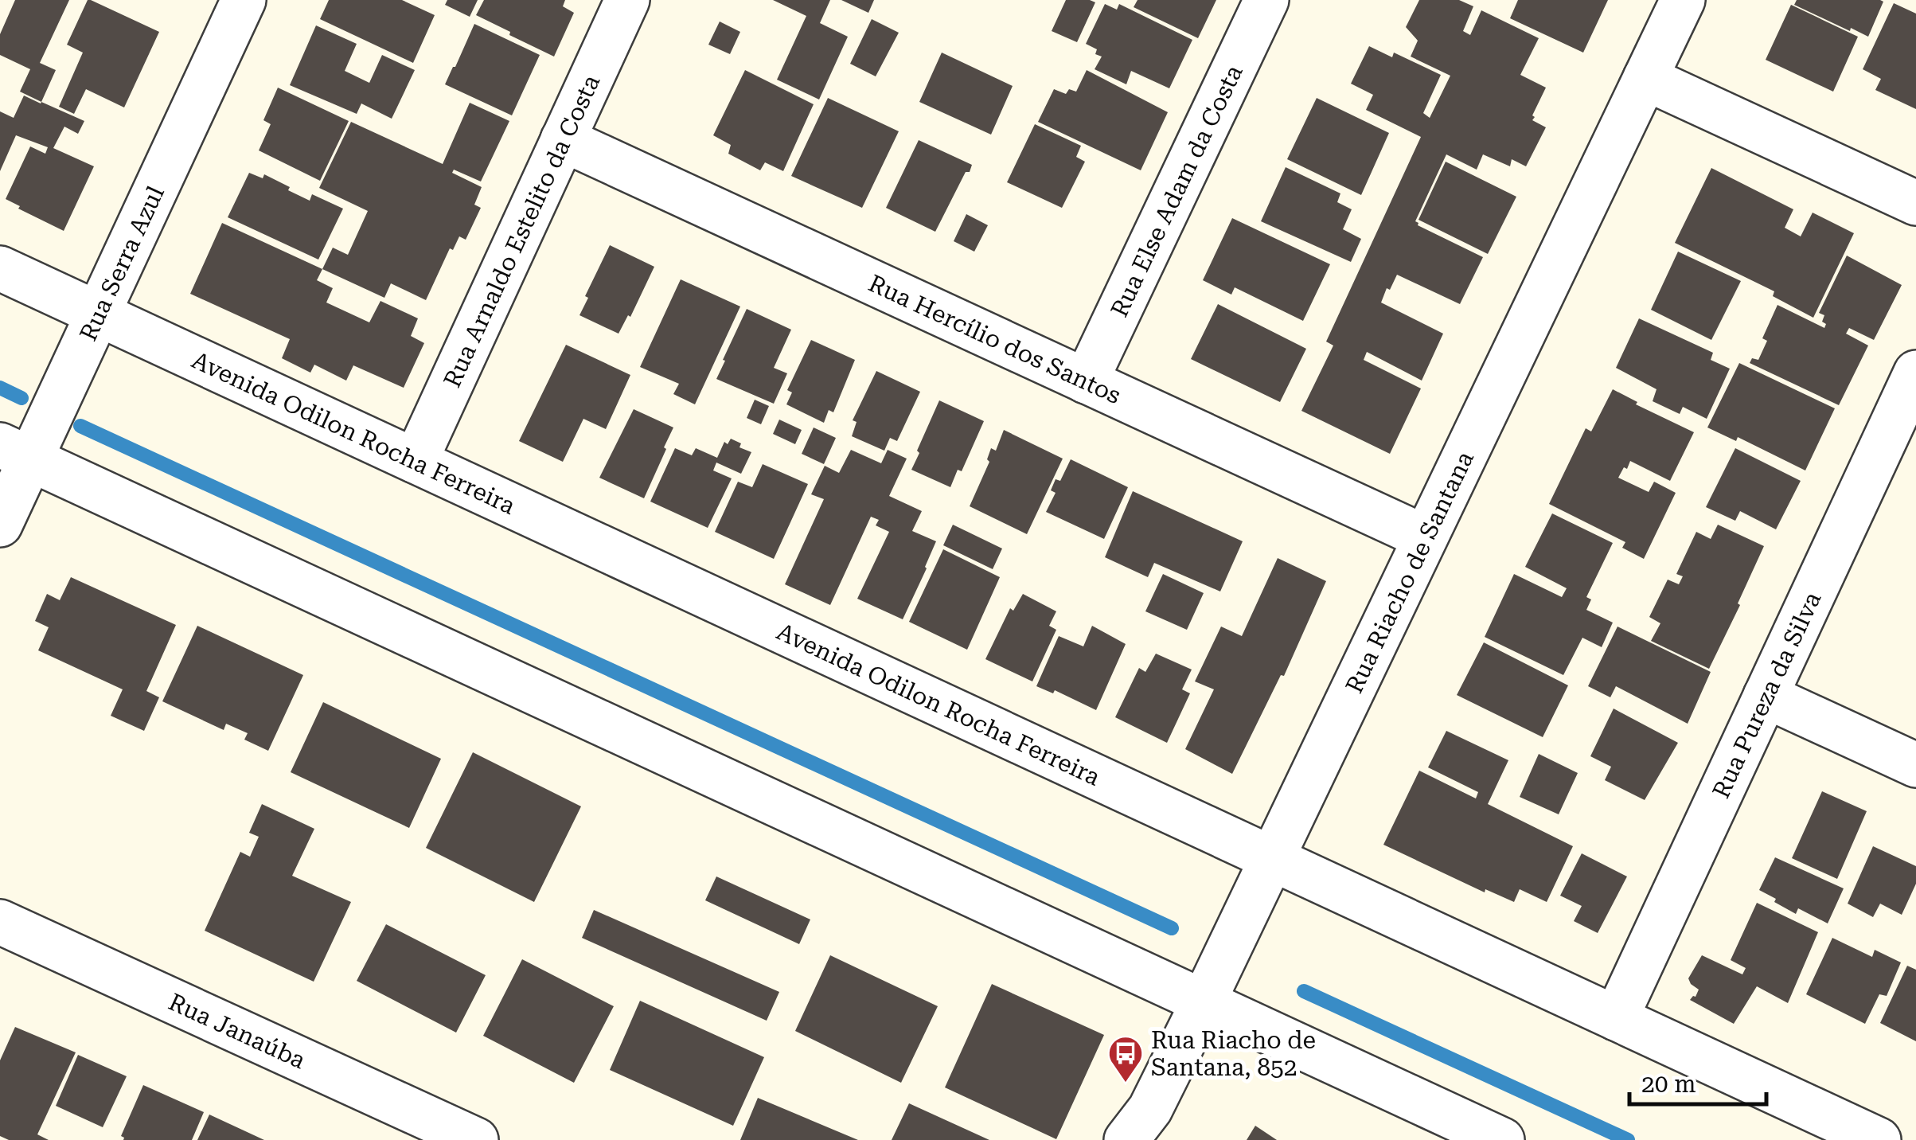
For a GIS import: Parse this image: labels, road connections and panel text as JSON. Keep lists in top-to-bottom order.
{
  "streets": {
    "street": [
      "Rua Else Adam da Costa",
      "Rua Arnaldo Estelito da Costa",
      "Rua Serra Azul",
      "Rua Hercílio dos Santos",
      "Avenida Odilon Rocha Ferreira",
      "Rua Riacho de Santana",
      "Rua Pureza da Silva",
      "Rua Janaúba"
    ]
  },
  "crossings": [
    ["Rua Else Adam da Costa", "Rua Hercílio dos Santos"],
    ["Rua Arnaldo Estelito da Costa", "Rua Hercílio dos Santos"],
    ["Rua Arnaldo Estelito da Costa", "Avenida Odilon Rocha Ferreira"],
    ["Rua Serra Azul", "Avenida Odilon Rocha Ferreira"],
    ["Rua Hercílio dos Santos", "Rua Riacho de Santana"],
    ["Avenida Odilon Rocha Ferreira", "Rua Riacho de Santana"],
    ["Avenida Odilon Rocha Ferreira", "Rua Pureza da Silva"]
  ],
  "places": {
    "bus stop": ["Rua Riacho de Santana, 852"]
  },
  "scale_bar": "20 m"
}
